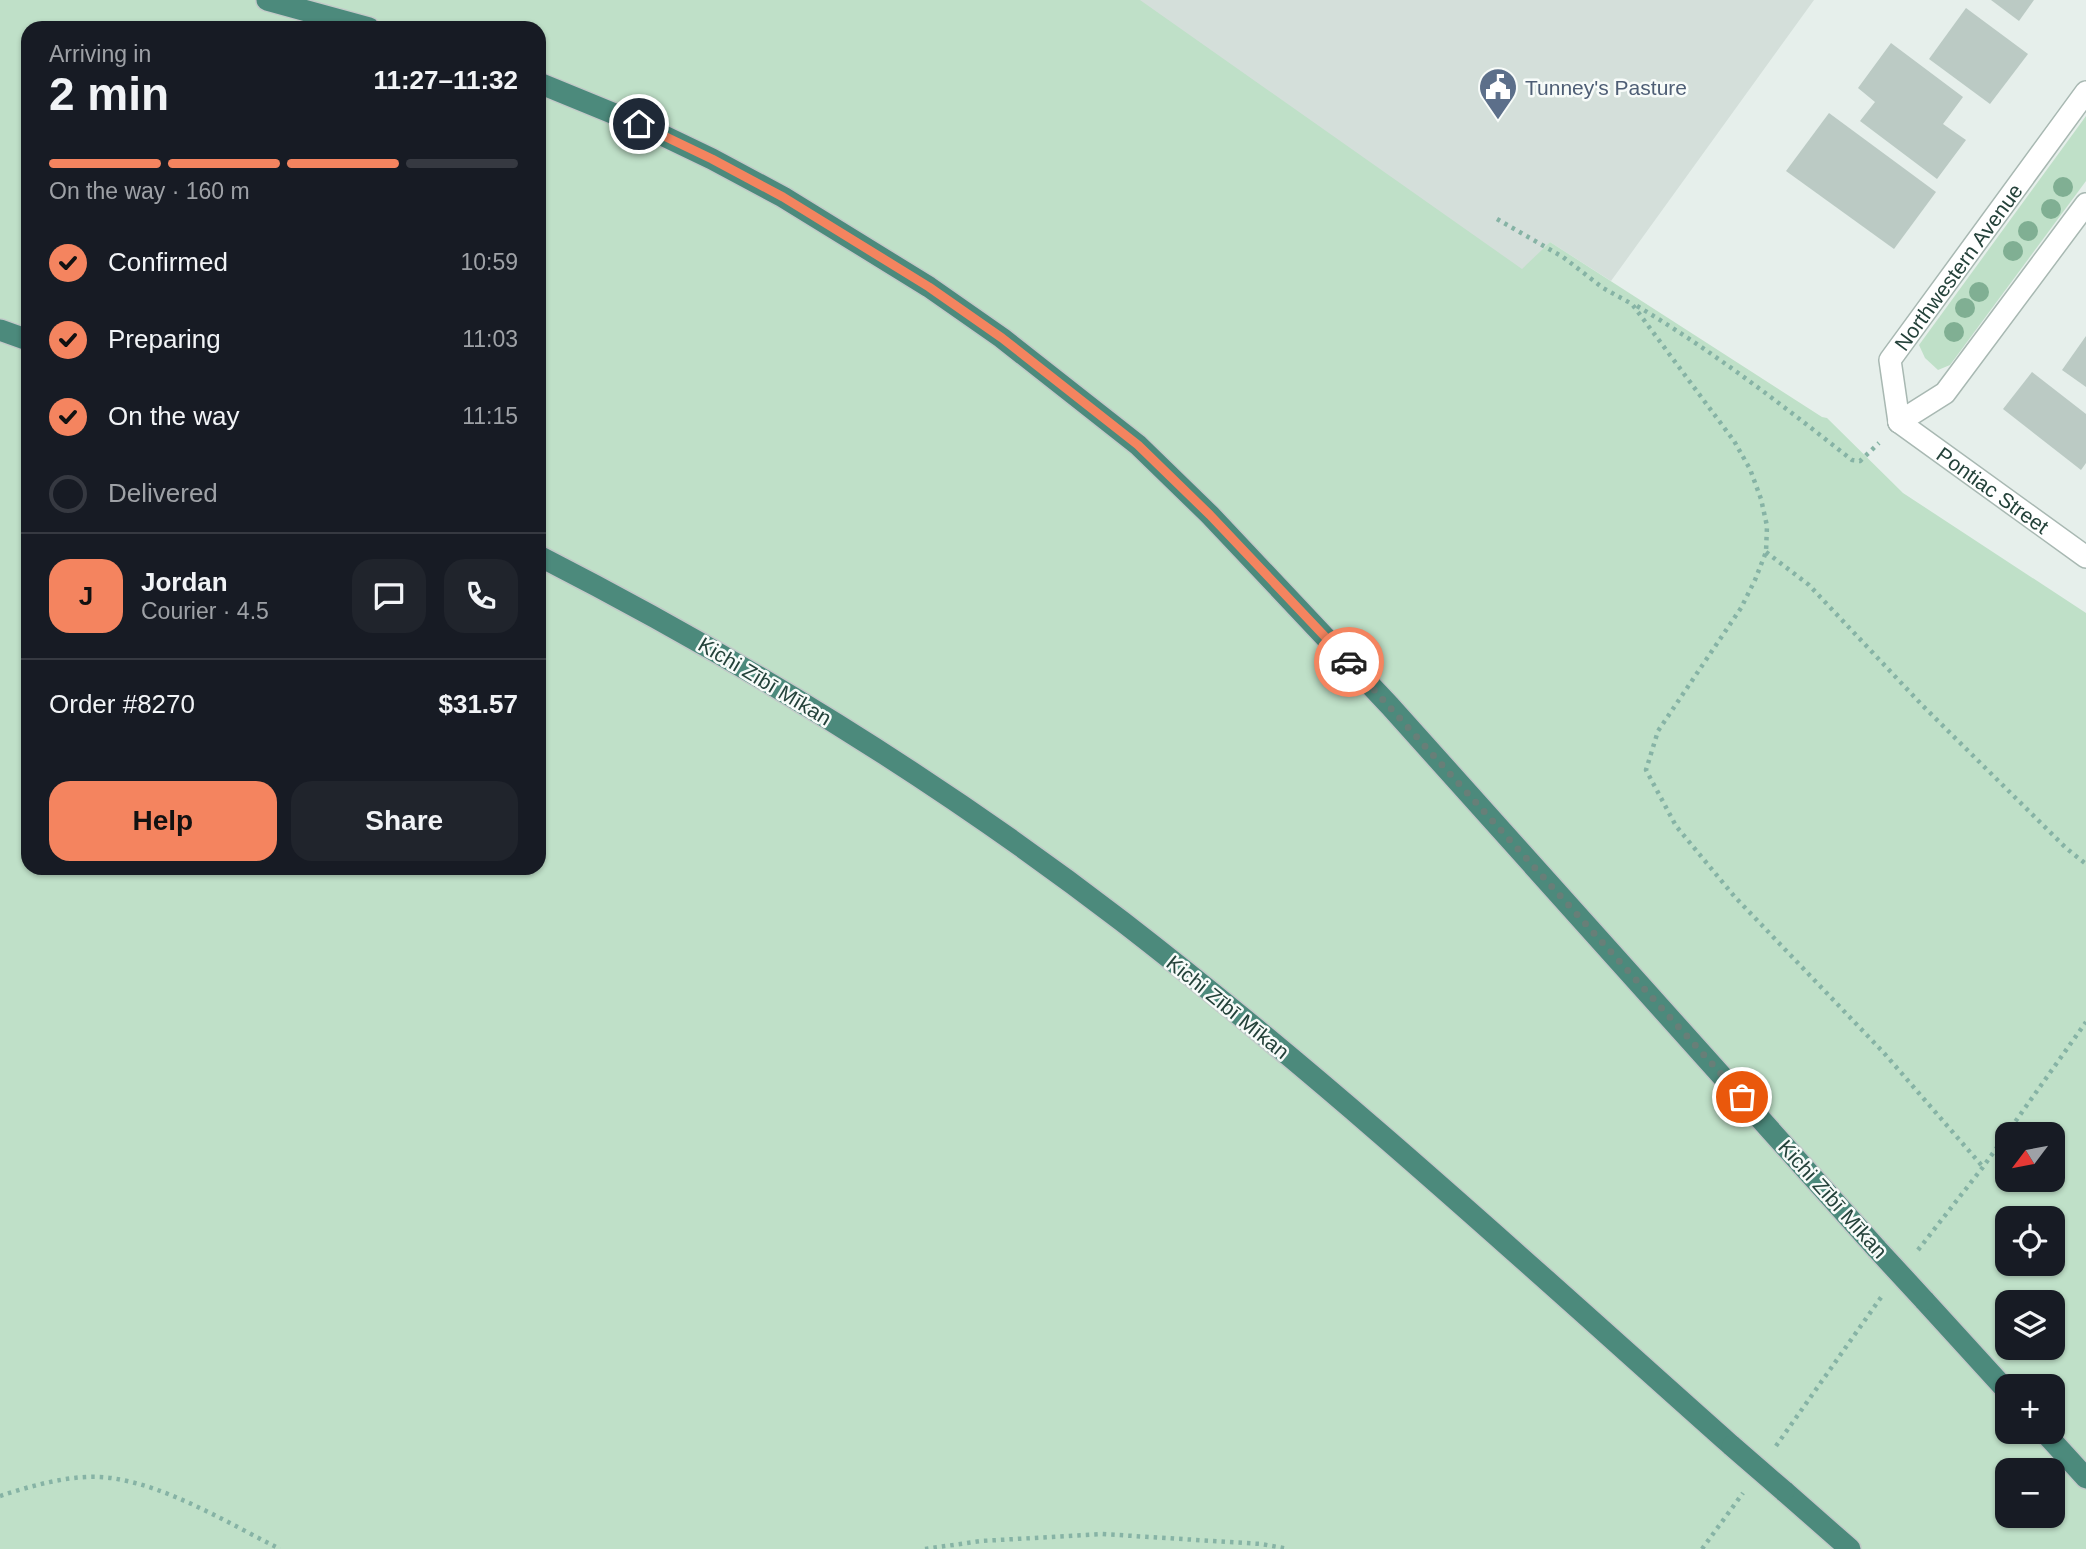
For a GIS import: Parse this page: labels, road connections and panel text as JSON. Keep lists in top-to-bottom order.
{
  "streets": {
    "highway": ["Kichi Zībī Mīkan"],
    "street": ["Northwestern Avenue", "Pontiac Street"]
  },
  "crossings": [
    ["Northwestern Avenue", "Pontiac Street"]
  ],
  "places": {
    "public building": ["Tunney's Pasture"]
  },
  "north": "bottom left",
  "page": {
    "heading": ["2 min", "Arriving in", "11:27–11:32"],
    "panel": [
      "Jordan",
      "Courier · 4.5",
      "Order #8270",
      "$31.57"
    ],
    "bar": "On the way · 160 m",
    "list": [
      ["Confirmed", "10:59"],
      ["Preparing", "11:03"],
      ["On the way", "11:15"],
      "Delivered"
    ],
    "round": "J",
    "buttons": ["Help", "Share"],
    "map_buttons": ["+", "−"]
  }
}
